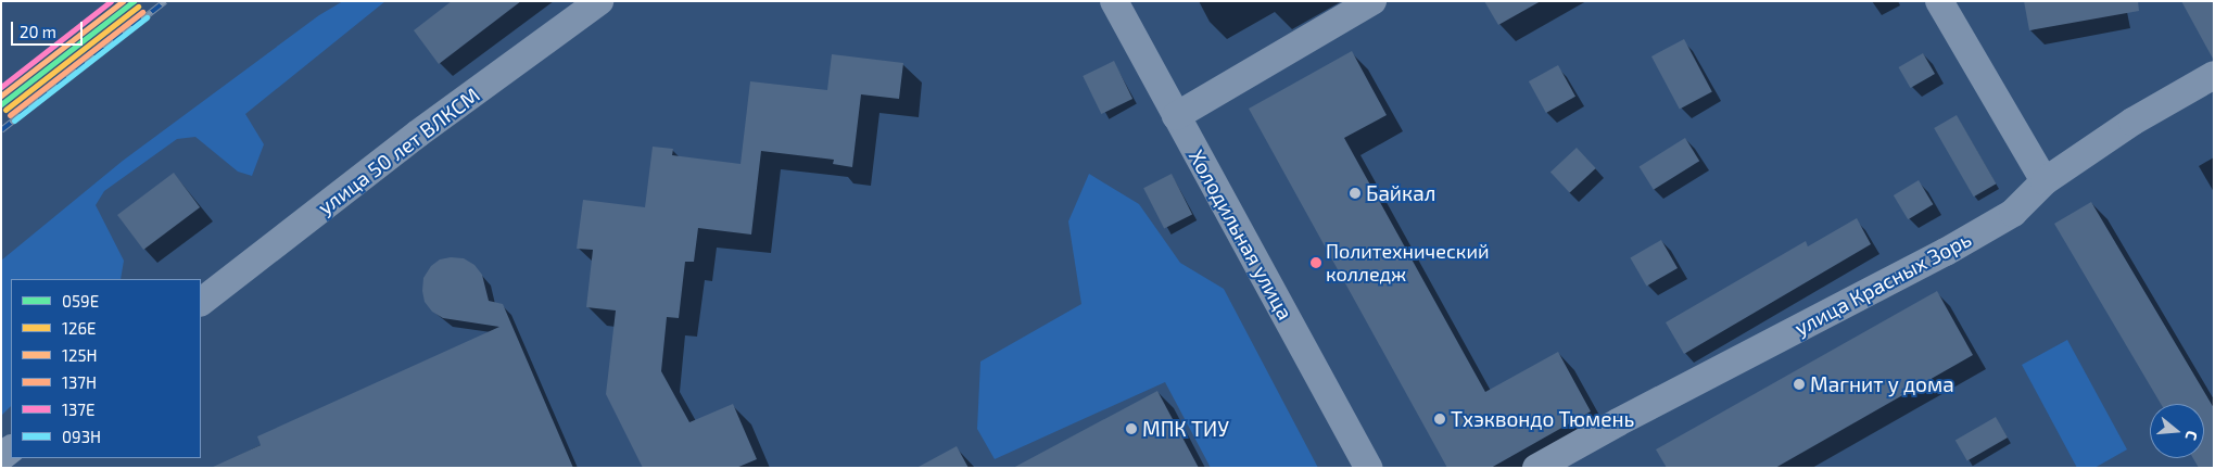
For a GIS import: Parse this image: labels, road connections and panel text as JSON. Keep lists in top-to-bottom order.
{
  "streets": {
    "street": ["улица 50 лет ВЛКСМ", "Холодильная улица", "улица Красных Зорь"]
  },
  "places": [
    "Байкал",
    "Политехнический колледж",
    "Магнит у дома",
    "Тхэквондо Тюмень",
    "МПК ТИУ"
  ],
  "lines": [
    "transit line 059Е",
    "transit line 125Н",
    "transit line 137Е",
    "transit line 126Е",
    "transit line 137Н",
    "transit line 093Н"
  ],
  "legend": [
    "059Е",
    "126Е",
    "125Н",
    "137Н",
    "137Е",
    "093Н"
  ],
  "scale_bar": "20 m",
  "north": "right"
}
